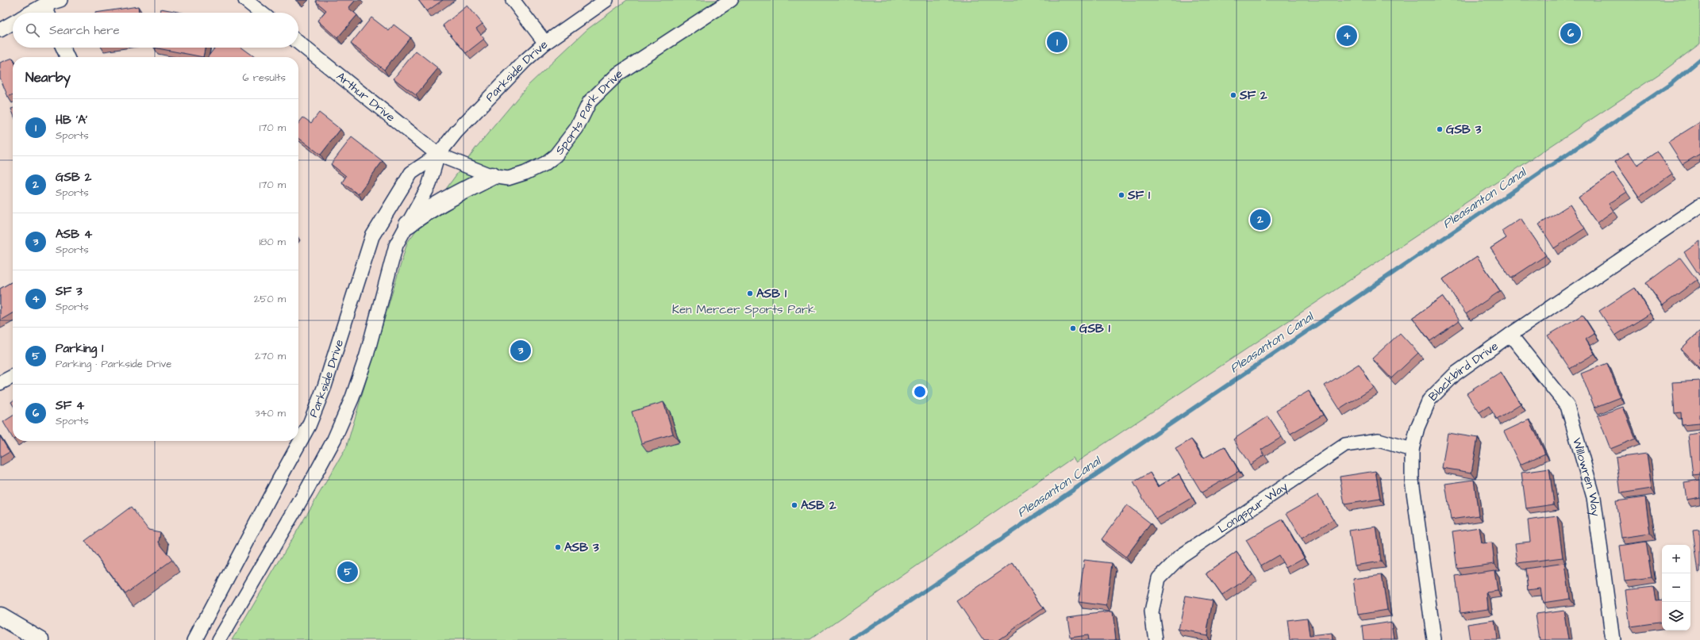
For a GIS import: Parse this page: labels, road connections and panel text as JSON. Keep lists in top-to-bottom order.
{
  "streets": {
    "street": [
      "Parkside Drive",
      "Arthur Drive",
      "Sports Park Drive",
      "Blackbird Drive",
      "Willowren Way",
      "Longspur Way"
    ]
  },
  "crossings": [
    ["Parkside Drive", "Arthur Drive"],
    ["Parkside Drive", "Sports Park Drive"],
    ["Arthur Drive", "Sports Park Drive"],
    ["Blackbird Drive", "Willowren Way"],
    ["Blackbird Drive", "Longspur Way"]
  ],
  "water": ["Pleasanton Canal"],
  "parks": ["Ken Mercer Sports Park"],
  "places": [
    "SF 2",
    "GSB 3",
    "SF 1",
    "ASB 1",
    "GSB 1",
    "ASB 2",
    "ASB 3"
  ],
  "page": {
    "search": "Search here",
    "pins": [
      "6",
      "4",
      "1",
      "2",
      "3",
      "5"
    ],
    "heading": ["Nearby", "6 results"],
    "list": [
      {
        "mark": "1",
        "name": "HB 'A'",
        "note": "Sports",
        "value": "170 m"
      },
      {
        "mark": "2",
        "name": "GSB 2",
        "note": "Sports",
        "value": "170 m"
      },
      {
        "mark": "3",
        "name": "ASB 4",
        "note": "Sports",
        "value": "180 m"
      },
      {
        "mark": "4",
        "name": "SF 3",
        "note": "Sports",
        "value": "250 m"
      },
      {
        "mark": "5",
        "name": "Parking 1",
        "note": "Parking · Parkside Drive",
        "value": "270 m"
      },
      {
        "mark": "6",
        "name": "SF 4",
        "note": "Sports",
        "value": "340 m"
      }
    ],
    "map_buttons": ["+", "−"]
  }
}
